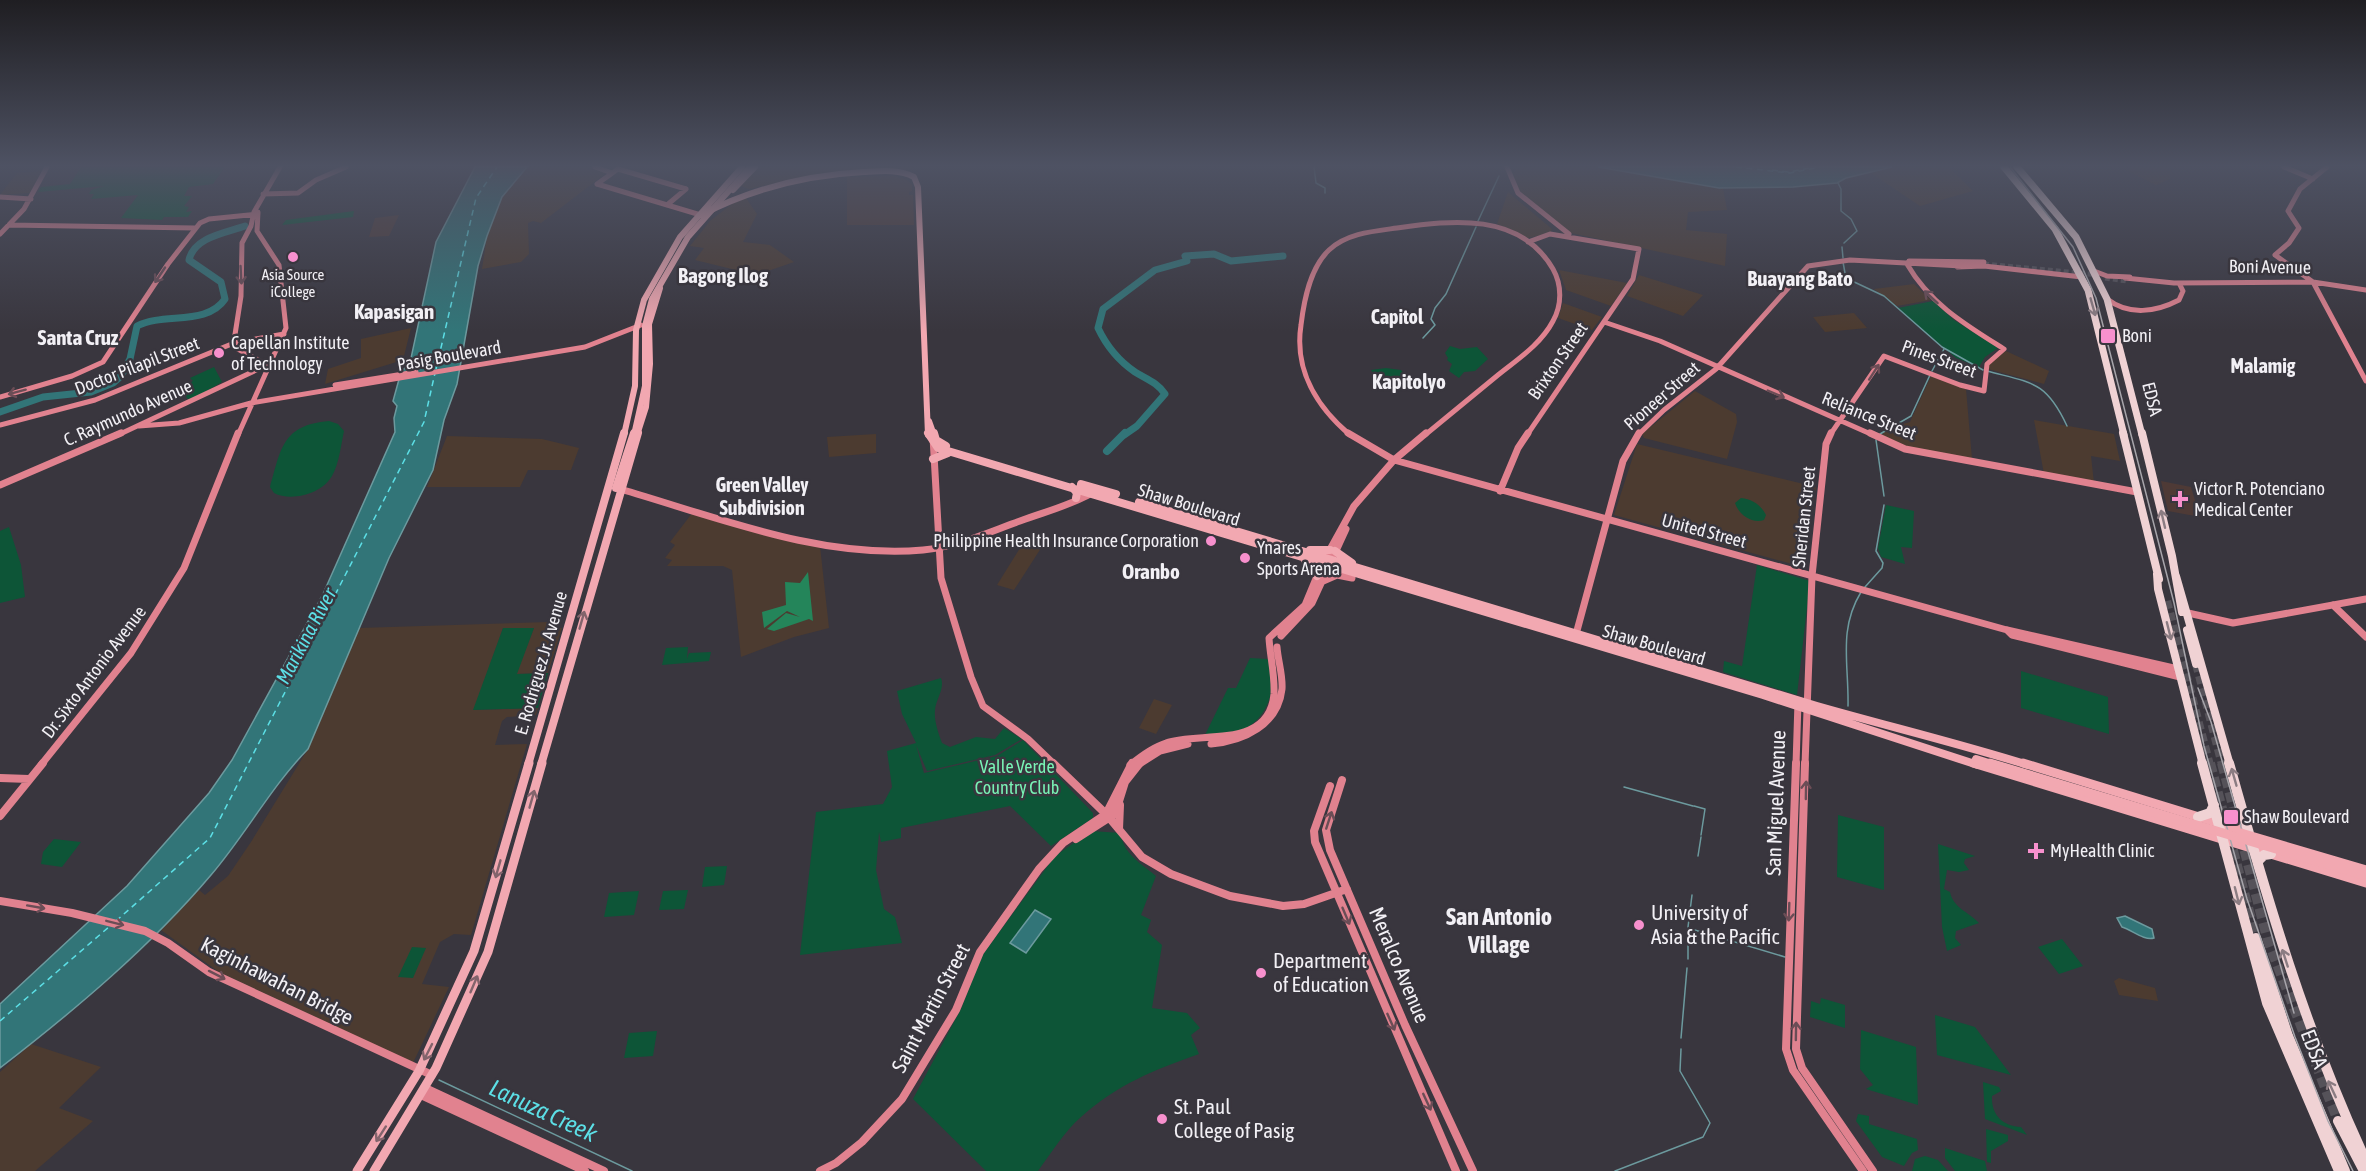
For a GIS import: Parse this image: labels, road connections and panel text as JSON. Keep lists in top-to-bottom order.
{
  "streets": {
    "highway": ["EDSA"],
    "main road": [
      "Boni Avenue",
      "Pasig Boulevard",
      "Pines Street",
      "Brixton Street",
      "Doctor Pilapil Street",
      "Pioneer Street",
      "C. Raymundo Avenue",
      "Reliance Street",
      "Shaw Boulevard",
      "Sheridan Street",
      "United Street",
      "E. Rodriguez Jr. Avenue",
      "Dr. Sixto Antonio Avenue",
      "San Miguel Avenue",
      "Meralco Avenue",
      "Kaginhawahan Bridge",
      "Saint Martin Street"
    ]
  },
  "crossings": [
    ["Boni Avenue", "EDSA"],
    ["Pasig Boulevard", "C. Raymundo Avenue"],
    ["Pasig Boulevard", "E. Rodriguez Jr. Avenue"],
    ["Pasig Boulevard", "Dr. Sixto Antonio Avenue"],
    ["Pines Street", "Pioneer Street"],
    ["Pines Street", "Sheridan Street"],
    ["Brixton Street", "Reliance Street"],
    ["Brixton Street", "United Street"],
    ["Doctor Pilapil Street", "Dr. Sixto Antonio Avenue"],
    ["Pioneer Street", "EDSA"],
    ["Pioneer Street", "Reliance Street"],
    ["Pioneer Street", "Shaw Boulevard"],
    ["Pioneer Street", "United Street"],
    ["EDSA", "Reliance Street"],
    ["C. Raymundo Avenue", "Dr. Sixto Antonio Avenue"],
    ["Reliance Street", "Sheridan Street"],
    ["Shaw Boulevard", "Sheridan Street"],
    ["Shaw Boulevard", "San Miguel Avenue"],
    ["Sheridan Street", "United Street"],
    ["Sheridan Street", "San Miguel Avenue"],
    ["E. Rodriguez Jr. Avenue", "Kaginhawahan Bridge"]
  ],
  "one_way": ["Kaginhawahan Bridge"],
  "districts": [
    "Bagong Ilog",
    "Buayang Bato",
    "Kapasigan",
    "Capitol",
    "Santa Cruz",
    "Malamig",
    "Kapitolyo",
    "Green Valley Subdivision",
    "Oranbo",
    "San Antonio Village"
  ],
  "water": ["Marikina River", "Lanuza Creek"],
  "parks": ["Valle Verde Country Club"],
  "places": {
    "other": [
      "Asia Source iCollege",
      "Capellan Institute of Technology",
      "Philippine Health Insurance Corporation",
      "Ynares Sports Arena",
      "University of Asia & the Pacific",
      "Department of Education",
      "St. Paul College of Pasig"
    ],
    "transit": ["Boni", "Shaw Boulevard"],
    "health": ["Victor R. Potenciano Medical Center", "MyHealth Clinic"]
  }
}
